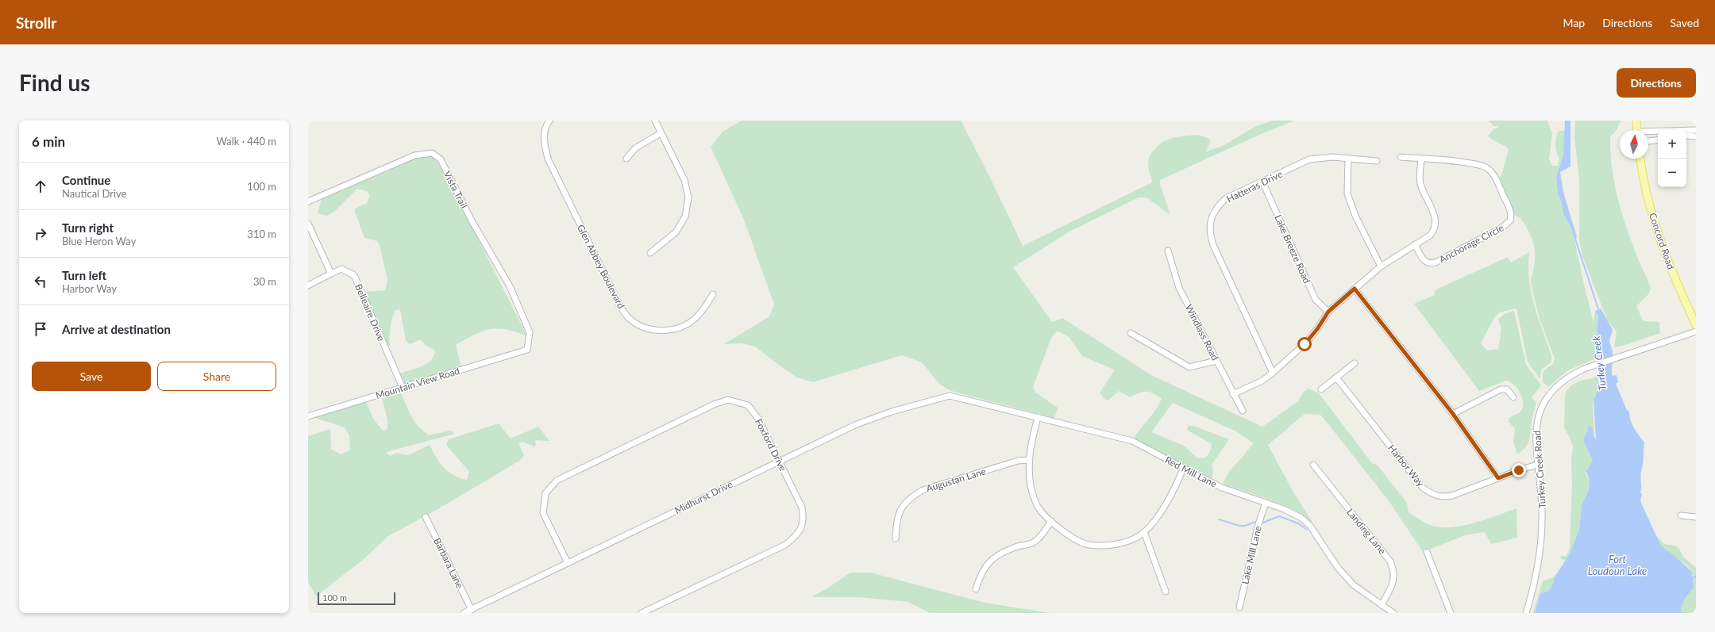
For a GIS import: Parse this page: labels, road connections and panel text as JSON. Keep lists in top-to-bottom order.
{
  "streets": {
    "main road": ["Concord Road"],
    "street": [
      "Hatteras Drive",
      "Vista Trail",
      "Anchorage Circle",
      "Lake Breeze Road",
      "Glen Abbey Boulevard",
      "Belleaire Drive",
      "Windlass Road",
      "Mountain View Road",
      "Foxford Drive",
      "Harbor Way",
      "Turkey Creek Road",
      "Red Mill Lane",
      "Augustan Lane",
      "Midhurst Drive",
      "Landing Lane",
      "Lake Mill Lane",
      "Barbara Lane"
    ]
  },
  "crossings": [
    ["Hatteras Drive", "Lake Breeze Road"],
    ["Vista Trail", "Mountain View Road"],
    ["Belleaire Drive", "Mountain View Road"],
    ["Foxford Drive", "Midhurst Drive"],
    ["Harbor Way", "Turkey Creek Road"],
    ["Red Mill Lane", "Midhurst Drive"],
    ["Red Mill Lane", "Landing Lane"],
    ["Red Mill Lane", "Lake Mill Lane"],
    ["Midhurst Drive", "Barbara Lane"]
  ],
  "water": ["Turkey Creek", "Fort Loudoun Lake"],
  "scale_bar": "100 m",
  "north": "top",
  "page": {
    "header": "Strollr",
    "nav": ["Map", "Directions", "Saved"],
    "buttons": [
      "Directions",
      ["Save", "Share"]
    ],
    "title": "Find us",
    "heading": ["6 min", "Walk · 440 m"],
    "map_buttons": ["+", "−"],
    "list": [
      ["Continue", "Nautical Drive", "100 m"],
      ["Turn right", "Blue Heron Way", "310 m"],
      ["Turn left", "Harbor Way", "30 m"],
      "Arrive at destination"
    ],
    "scale": "100 m"
  }
}
